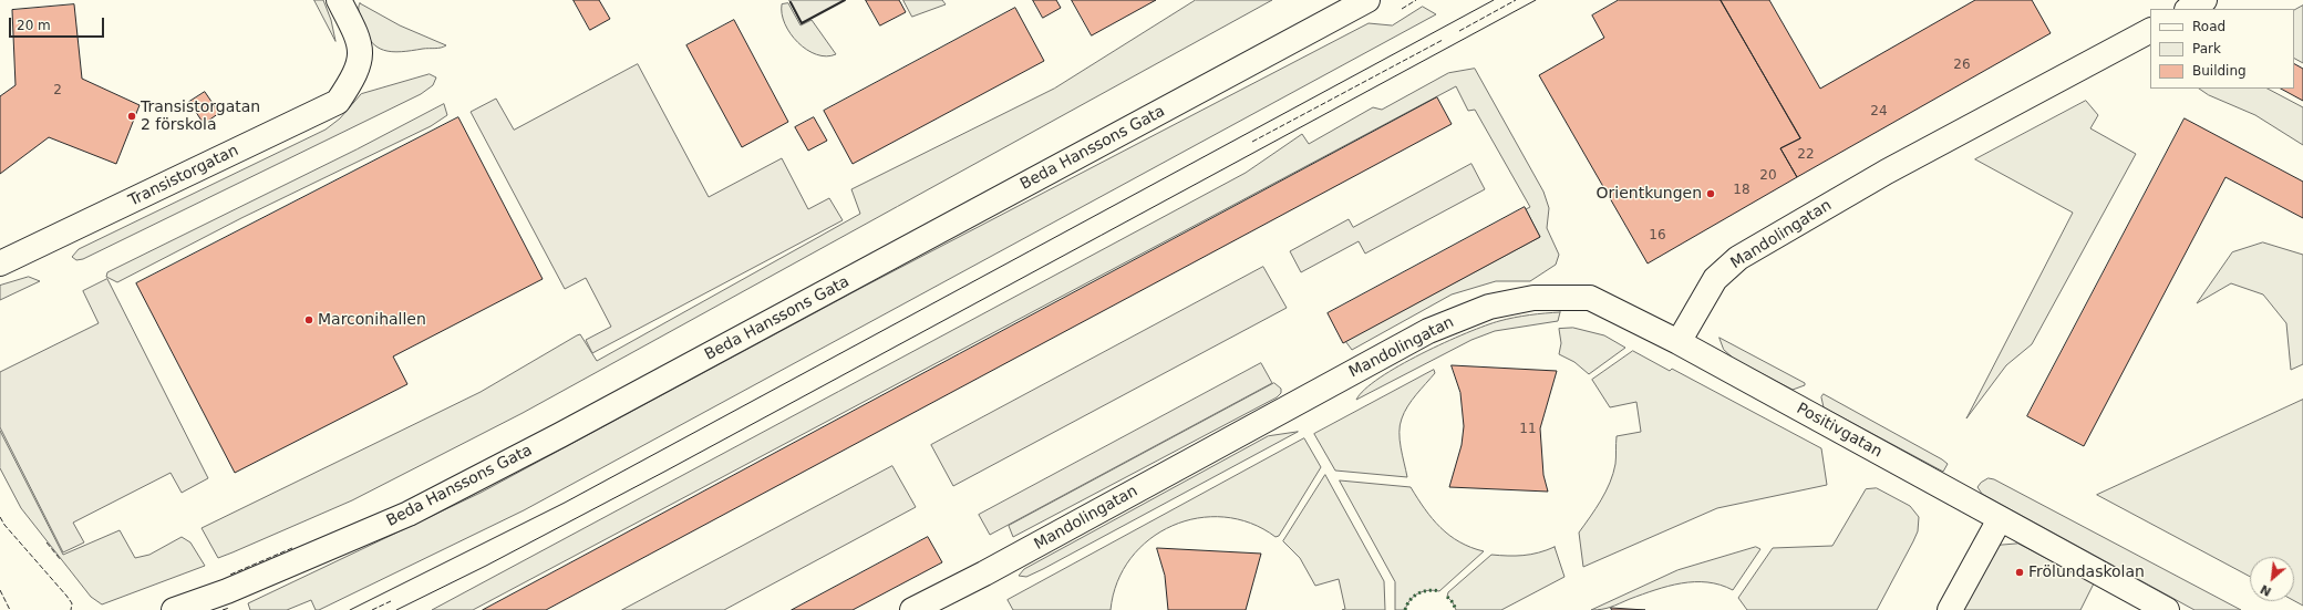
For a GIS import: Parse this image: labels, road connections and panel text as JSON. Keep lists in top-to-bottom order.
{
  "streets": {
    "street": [
      "Beda Hanssons Gata",
      "Transistorgatan",
      "Mandolingatan",
      "Positivgatan"
    ]
  },
  "crossings": [
    ["Mandolingatan", "Positivgatan"]
  ],
  "places": [
    "Transistorgatan 2 förskola",
    "Orientkungen",
    "Marconihallen",
    "Frölundaskolan"
  ],
  "house_numbers": [
    "26",
    "2",
    "24",
    "22",
    "20",
    "18",
    "16",
    "11"
  ],
  "legend": ["Road", "Park", "Building"],
  "scale_bar": "20 m",
  "north": "bottom left"
}
